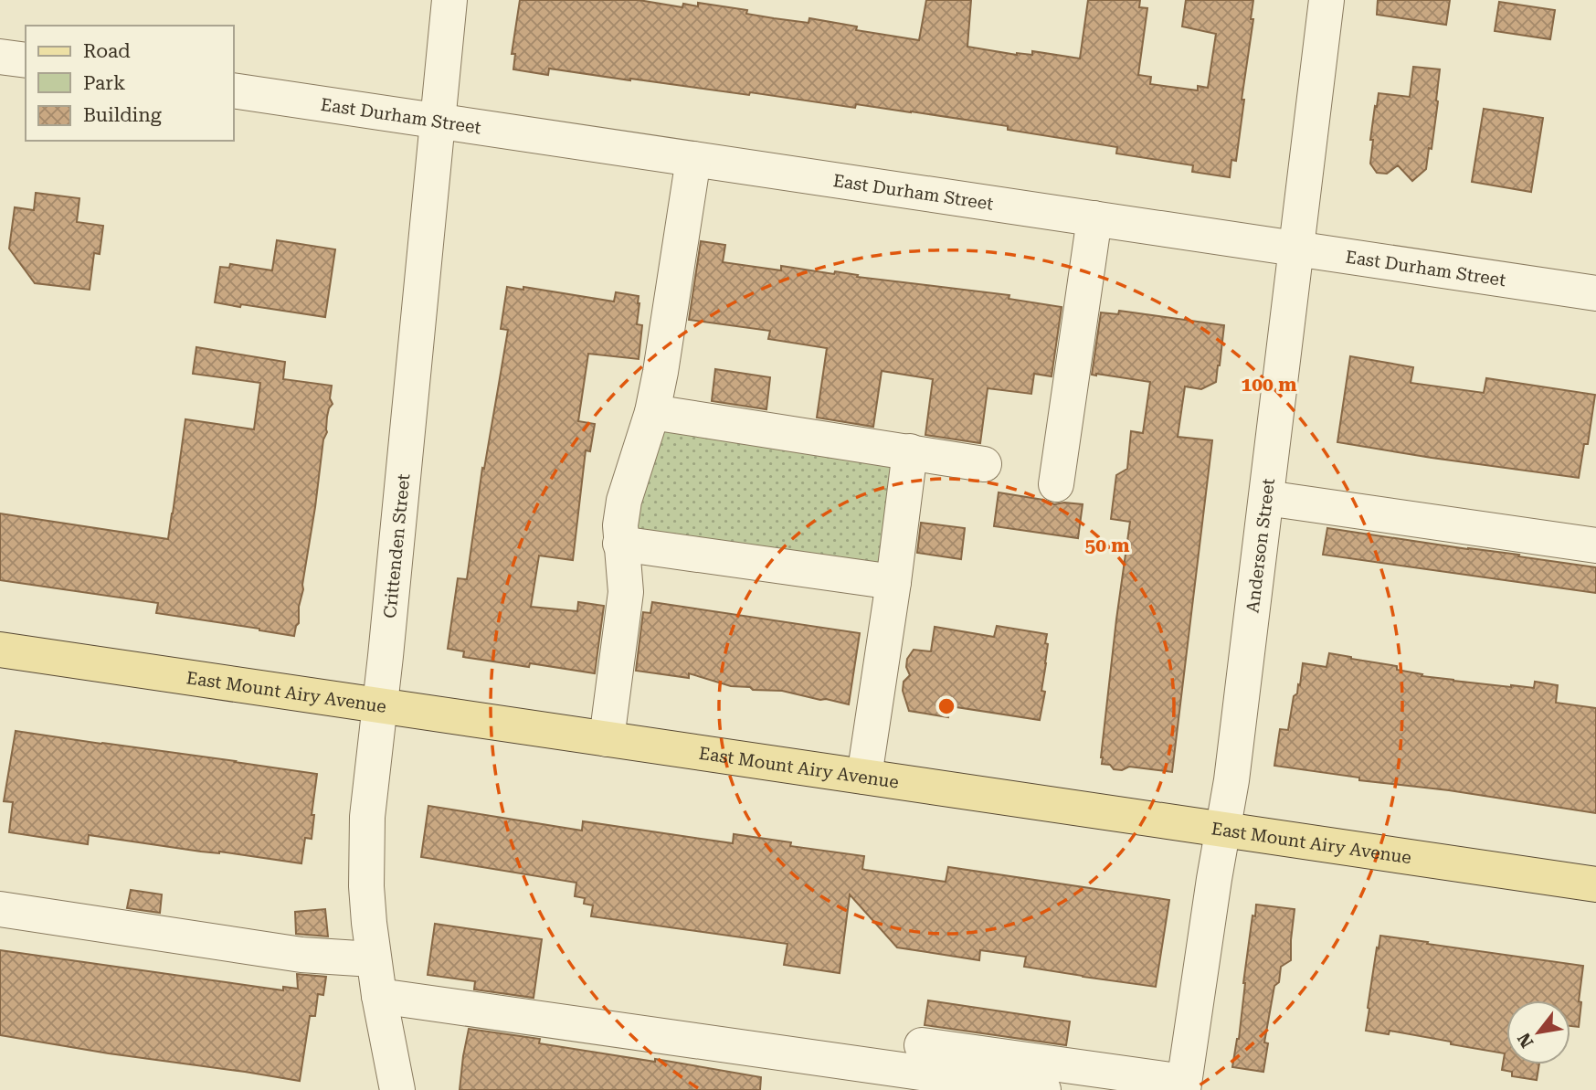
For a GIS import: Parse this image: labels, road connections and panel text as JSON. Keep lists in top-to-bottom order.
{
  "streets": {
    "main road": ["East Mount Airy Avenue"],
    "street": ["East Durham Street", "Crittenden Street", "Anderson Street"]
  },
  "crossings": [
    ["East Durham Street", "Crittenden Street"],
    ["East Durham Street", "Anderson Street"],
    ["Crittenden Street", "East Mount Airy Avenue"],
    ["Anderson Street", "East Mount Airy Avenue"]
  ],
  "legend": ["Road", "Park", "Building"],
  "north": "bottom left",
  "rings": ["100 m", "50 m"]
}
